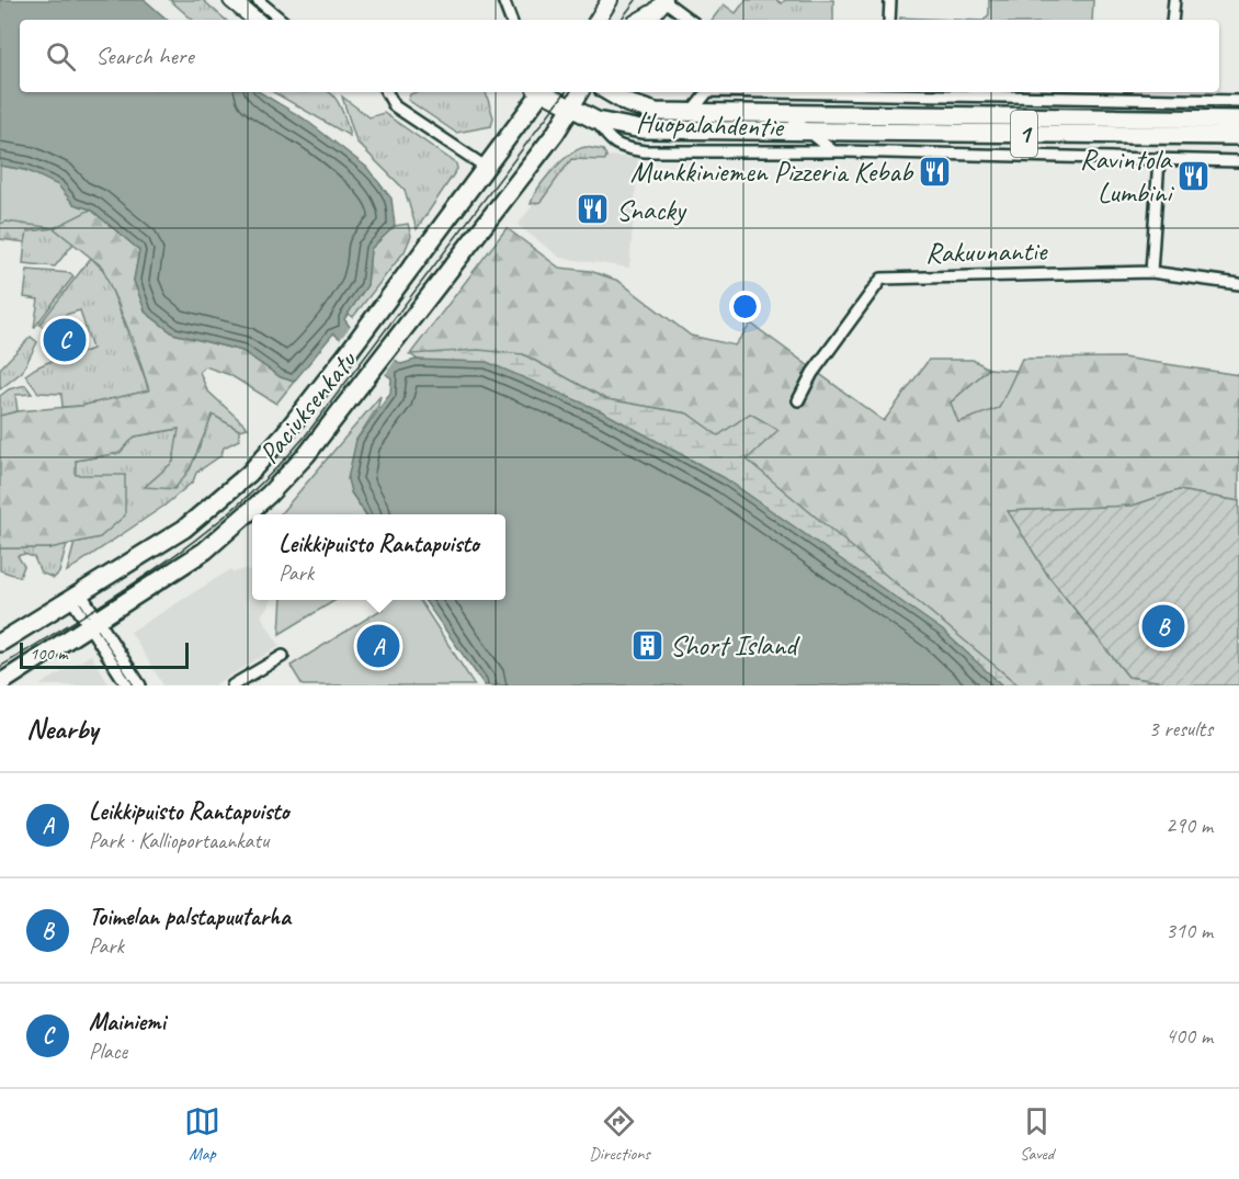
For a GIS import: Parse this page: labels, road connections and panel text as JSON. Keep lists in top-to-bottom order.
{
  "streets": {
    "main road": ["Huopalahdentie", "1", "Paciuksenkatu"],
    "street": ["Rakuunantie"]
  },
  "crossings": [
    ["Huopalahdentie", "Paciuksenkatu"]
  ],
  "places": {
    "restaurant": ["Munkkiniemen Pizzeria Kebab", "Ravintola Lumbini", "Snacky"],
    "building": ["Short Island"]
  },
  "scale_bar": "100 m",
  "page": {
    "search": "Search here",
    "pins": ["C", "B", "A"],
    "popup": ["Leikkipuisto Rantapuisto", "Park"],
    "scale": "100 m",
    "heading": ["Nearby", "3 results"],
    "list": [
      {
        "mark": "A",
        "name": "Leikkipuisto Rantapuisto",
        "note": "Park · Kallioportaankatu",
        "value": "290 m"
      },
      {
        "mark": "B",
        "name": "Toimelan palstapuutarha",
        "note": "Park",
        "value": "310 m"
      },
      {
        "mark": "C",
        "name": "Mainiemi",
        "note": "Place",
        "value": "400 m"
      }
    ],
    "nav": ["Map", "Directions", "Saved"]
  }
}
